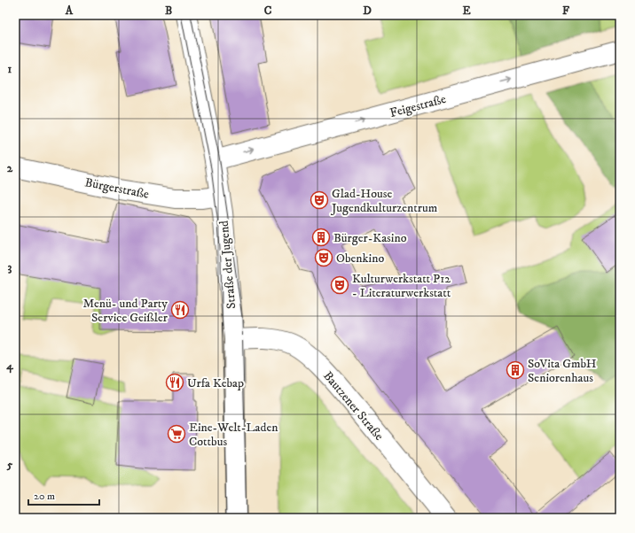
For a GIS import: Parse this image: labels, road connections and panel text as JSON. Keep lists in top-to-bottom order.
{
  "streets": {
    "street": [
      "Feigestraße",
      "Bürgerstraße",
      "Straße der Jugend",
      "Bautzener Straße"
    ]
  },
  "crossings": [
    ["Feigestraße", "Straße der Jugend"],
    ["Bürgerstraße", "Straße der Jugend"],
    ["Straße der Jugend", "Bautzener Straße"]
  ],
  "one_way": ["Feigestraße"],
  "places": {
    "theatre": ["Glad-House Jugendkulturzentrum", "Obenkino", "Kulturwerkstatt P12 - Literaturwerkstatt"],
    "building": ["Bürger-Kasino", "SoVita GmbH Seniorenhaus"],
    "restaurant": ["Menü- und Party Service Geißler", "Urfa Kebap"],
    "supermarket": ["Eine-Welt-Laden Cottbus"]
  },
  "scale_bar": "20 m",
  "grid": {
    "columns": [
      "A",
      "B",
      "C",
      "D",
      "E",
      "F"
    ],
    "rows": [
      "1",
      "2",
      "3",
      "4",
      "5"
    ]
  }
}
